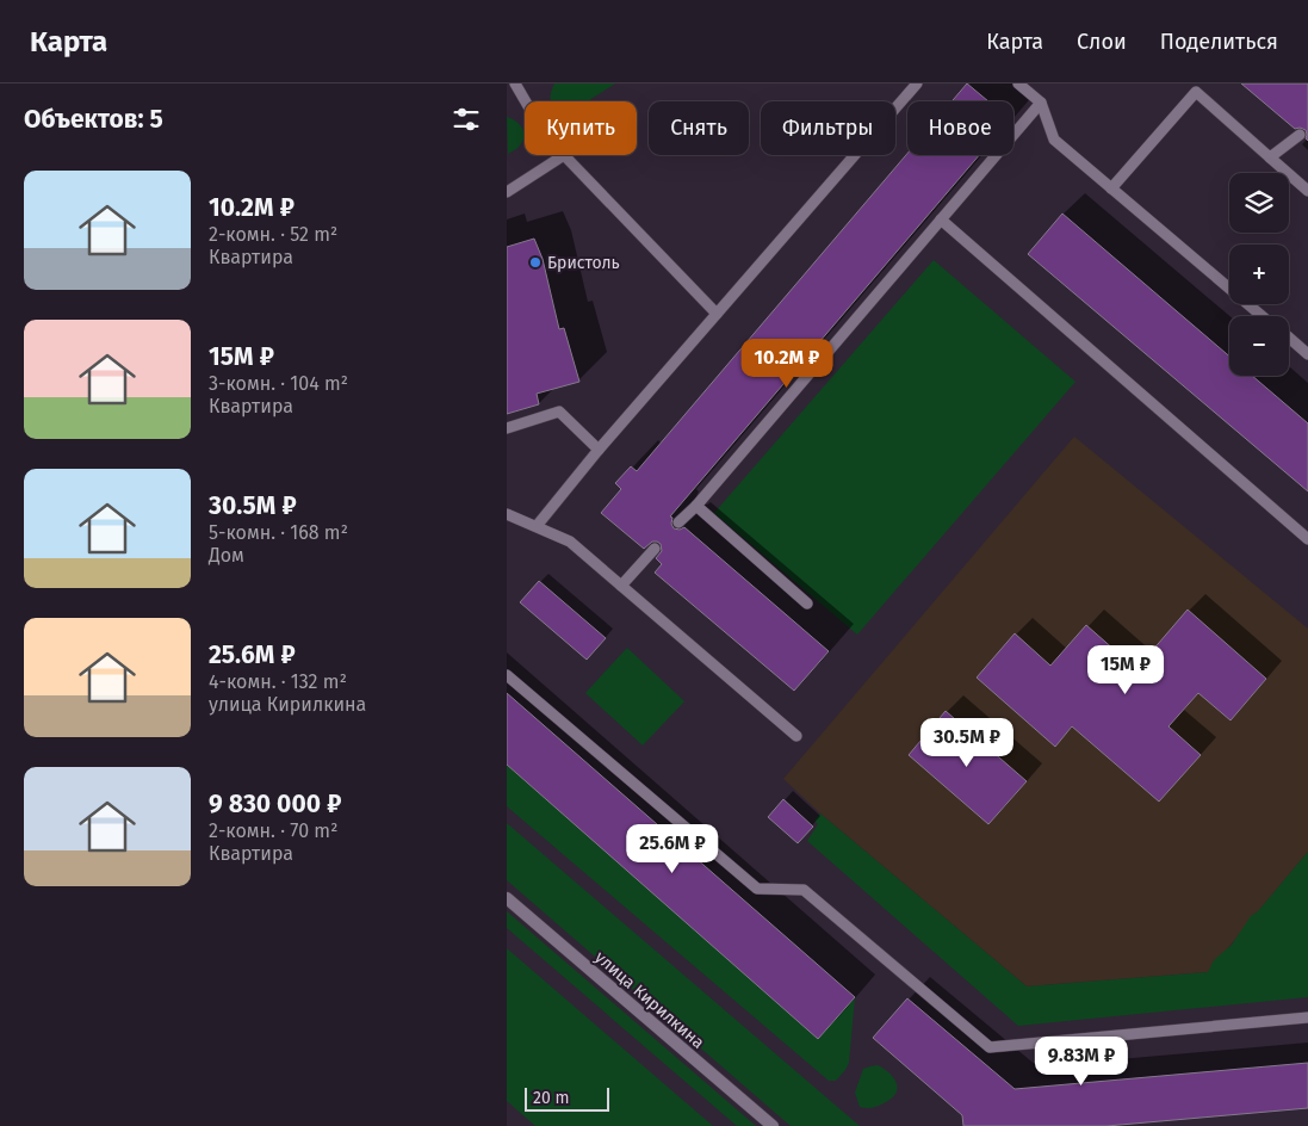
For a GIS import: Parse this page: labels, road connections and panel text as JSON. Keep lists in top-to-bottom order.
{
  "streets": {
    "street": ["улица Кирилкина"]
  },
  "places": ["Бристоль"],
  "scale_bar": "20 m",
  "page": {
    "header": "Карта",
    "nav": ["Карта", "Слои", "Поделиться"],
    "heading": "Объектов: 5",
    "chip": [
      "Купить",
      "Снять",
      "Фильтры",
      "Новое"
    ],
    "list": [
      {
        "name": "10.2M ₽",
        "note": "2-комн. · 52 m² · Квартира"
      },
      {
        "name": "15M ₽",
        "note": "3-комн. · 104 m² · Квартира"
      },
      {
        "name": "30.5M ₽",
        "note": "5-комн. · 168 m² · Дом"
      },
      {
        "name": "25.6M ₽",
        "note": "4-комн. · 132 m² · улица Кирилкина"
      },
      {
        "name": "9 830 000 ₽",
        "note": "2-комн. · 70 m² · Квартира"
      }
    ],
    "map_buttons": ["+", "−"],
    "price": [
      "10.2M ₽",
      "15M ₽",
      "30.5M ₽",
      "25.6M ₽",
      "9.83M ₽"
    ],
    "scale": "20 m"
  }
}
